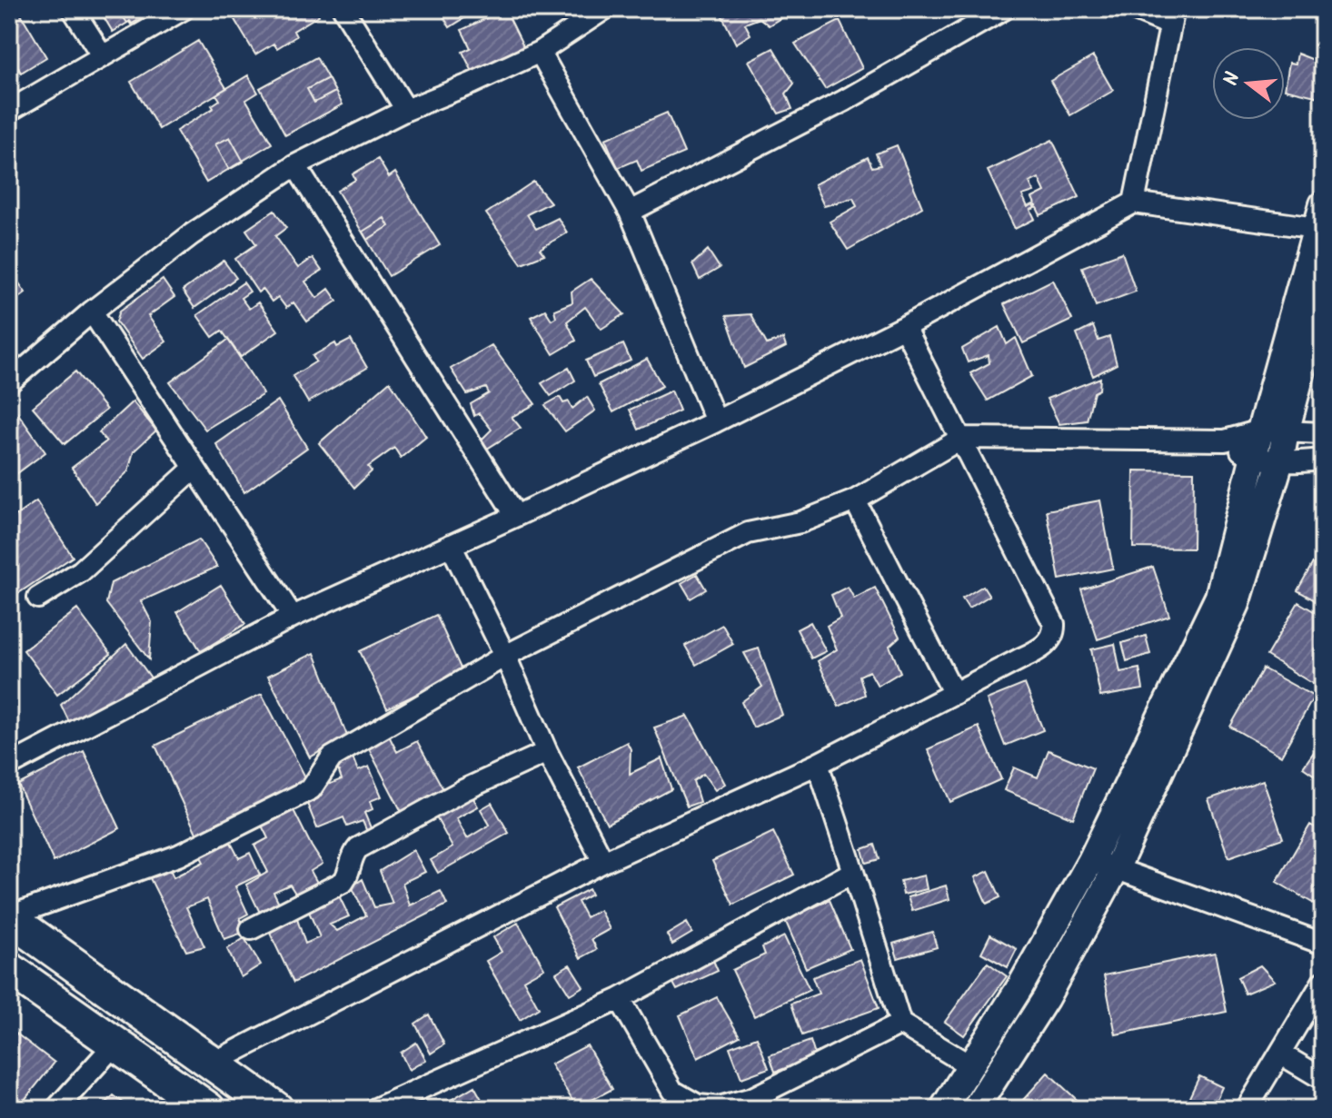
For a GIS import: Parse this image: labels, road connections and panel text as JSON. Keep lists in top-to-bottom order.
{
  "north": "left"
}
